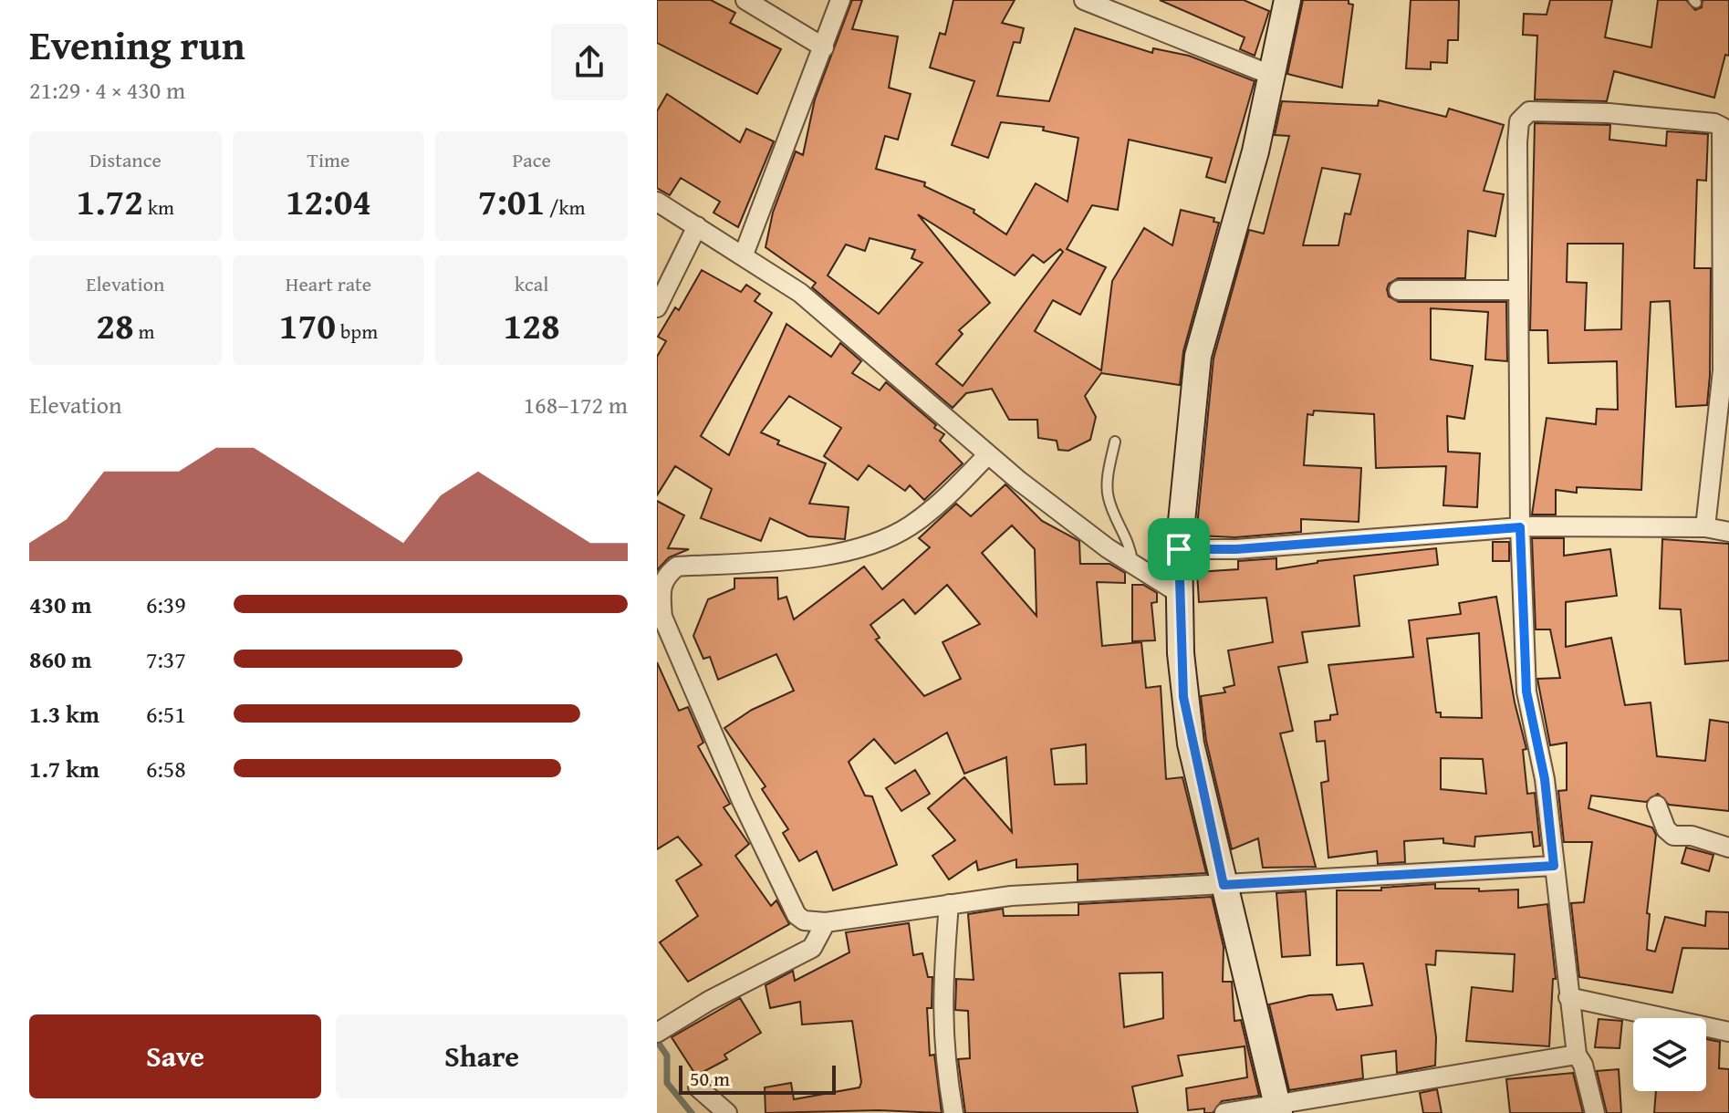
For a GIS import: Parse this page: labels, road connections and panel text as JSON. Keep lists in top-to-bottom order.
{
  "scale_bar": "50 m",
  "page": {
    "heading": ["Evening run", "21:29 · 4 × 430 m"],
    "stats": [
      ["Distance", "1.72 km"],
      ["Time", "12:04"],
      ["Pace", "7:01 /km"],
      ["Elevation", "28 m"],
      ["Heart rate", "170 bpm"],
      ["kcal", "128"]
    ],
    "chart": ["Elevation", "168–172 m"],
    "list": [
      {
        "name": "430 m",
        "note": "6:39"
      },
      {
        "name": "860 m",
        "note": "7:37"
      },
      {
        "name": "1.3 km",
        "note": "6:51"
      },
      {
        "name": "1.7 km",
        "note": "6:58"
      }
    ],
    "buttons": ["Save", "Share"],
    "scale": "50 m"
  }
}
